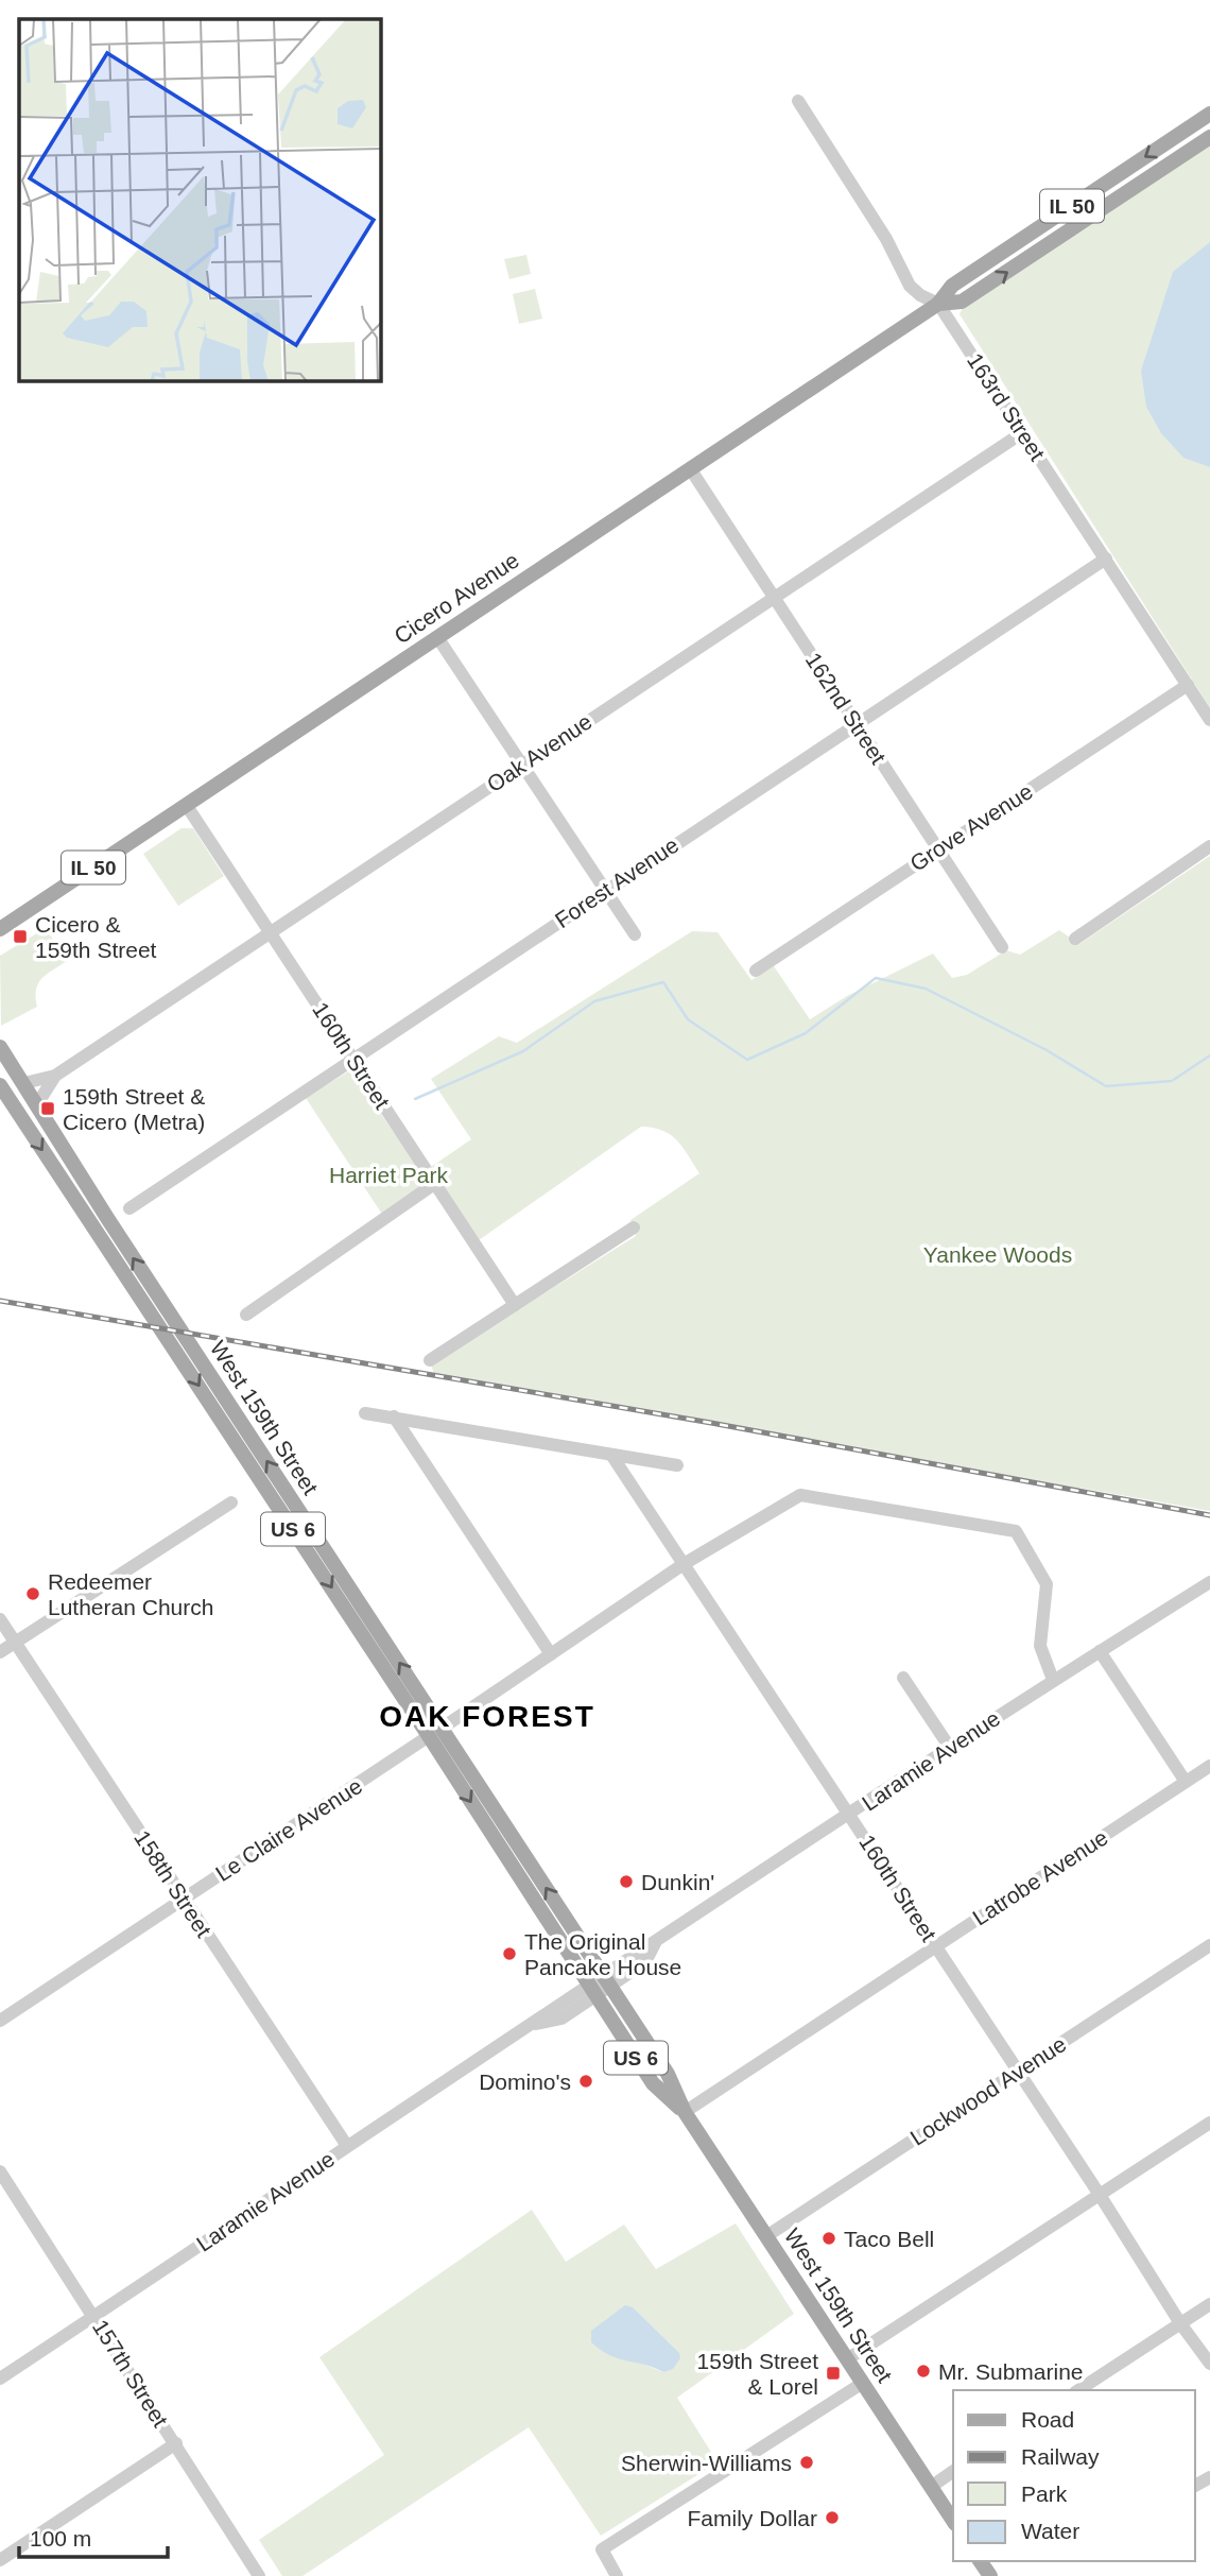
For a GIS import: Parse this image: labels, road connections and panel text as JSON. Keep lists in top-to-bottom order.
{
  "streets": {
    "main road": [
      "IL 50",
      "Cicero Avenue",
      "West 159th Street",
      "US 6"
    ],
    "street": [
      "163rd Street",
      "162nd Street",
      "Oak Avenue",
      "Grove Avenue",
      "Forest Avenue",
      "160th Street",
      "Laramie Avenue",
      "Le Claire Avenue",
      "Latrobe Avenue",
      "158th Street",
      "Lockwood Avenue",
      "157th Street"
    ]
  },
  "crossings": [
    ["163rd Street", "Cicero Avenue"],
    ["163rd Street", "Oak Avenue"],
    ["163rd Street", "Grove Avenue"],
    ["163rd Street", "Forest Avenue"],
    ["Cicero Avenue", "162nd Street"],
    ["Cicero Avenue", "160th Street"],
    ["162nd Street", "Oak Avenue"],
    ["162nd Street", "Grove Avenue"],
    ["162nd Street", "Forest Avenue"],
    ["Oak Avenue", "160th Street"],
    ["Oak Avenue", "West 159th Street"],
    ["Forest Avenue", "160th Street"],
    ["160th Street", "Laramie Avenue"],
    ["160th Street", "Le Claire Avenue"],
    ["160th Street", "Latrobe Avenue"],
    ["160th Street", "Lockwood Avenue"],
    ["West 159th Street", "Laramie Avenue"],
    ["West 159th Street", "Le Claire Avenue"],
    ["West 159th Street", "Latrobe Avenue"],
    ["West 159th Street", "Lockwood Avenue"],
    ["Laramie Avenue", "Le Claire Avenue"],
    ["Laramie Avenue", "158th Street"],
    ["Laramie Avenue", "157th Street"],
    ["Le Claire Avenue", "158th Street"]
  ],
  "districts": ["OAK FOREST"],
  "parks": ["Harriet Park", "Yankee Woods"],
  "places": {
    "transit": ["Cicero & 159th Street", "159th Street & Cicero (Metra)", "159th Street & Lorel"],
    "other": [
      "Redeemer Lutheran Church",
      "Dunkin'",
      "The Original Pancake House",
      "Domino's",
      "Taco Bell",
      "Mr. Submarine",
      "Sherwin-Williams",
      "Family Dollar"
    ]
  },
  "legend": [
    "Road",
    "Railway",
    "Park",
    "Water"
  ],
  "scale_bar": "100 m"
}
